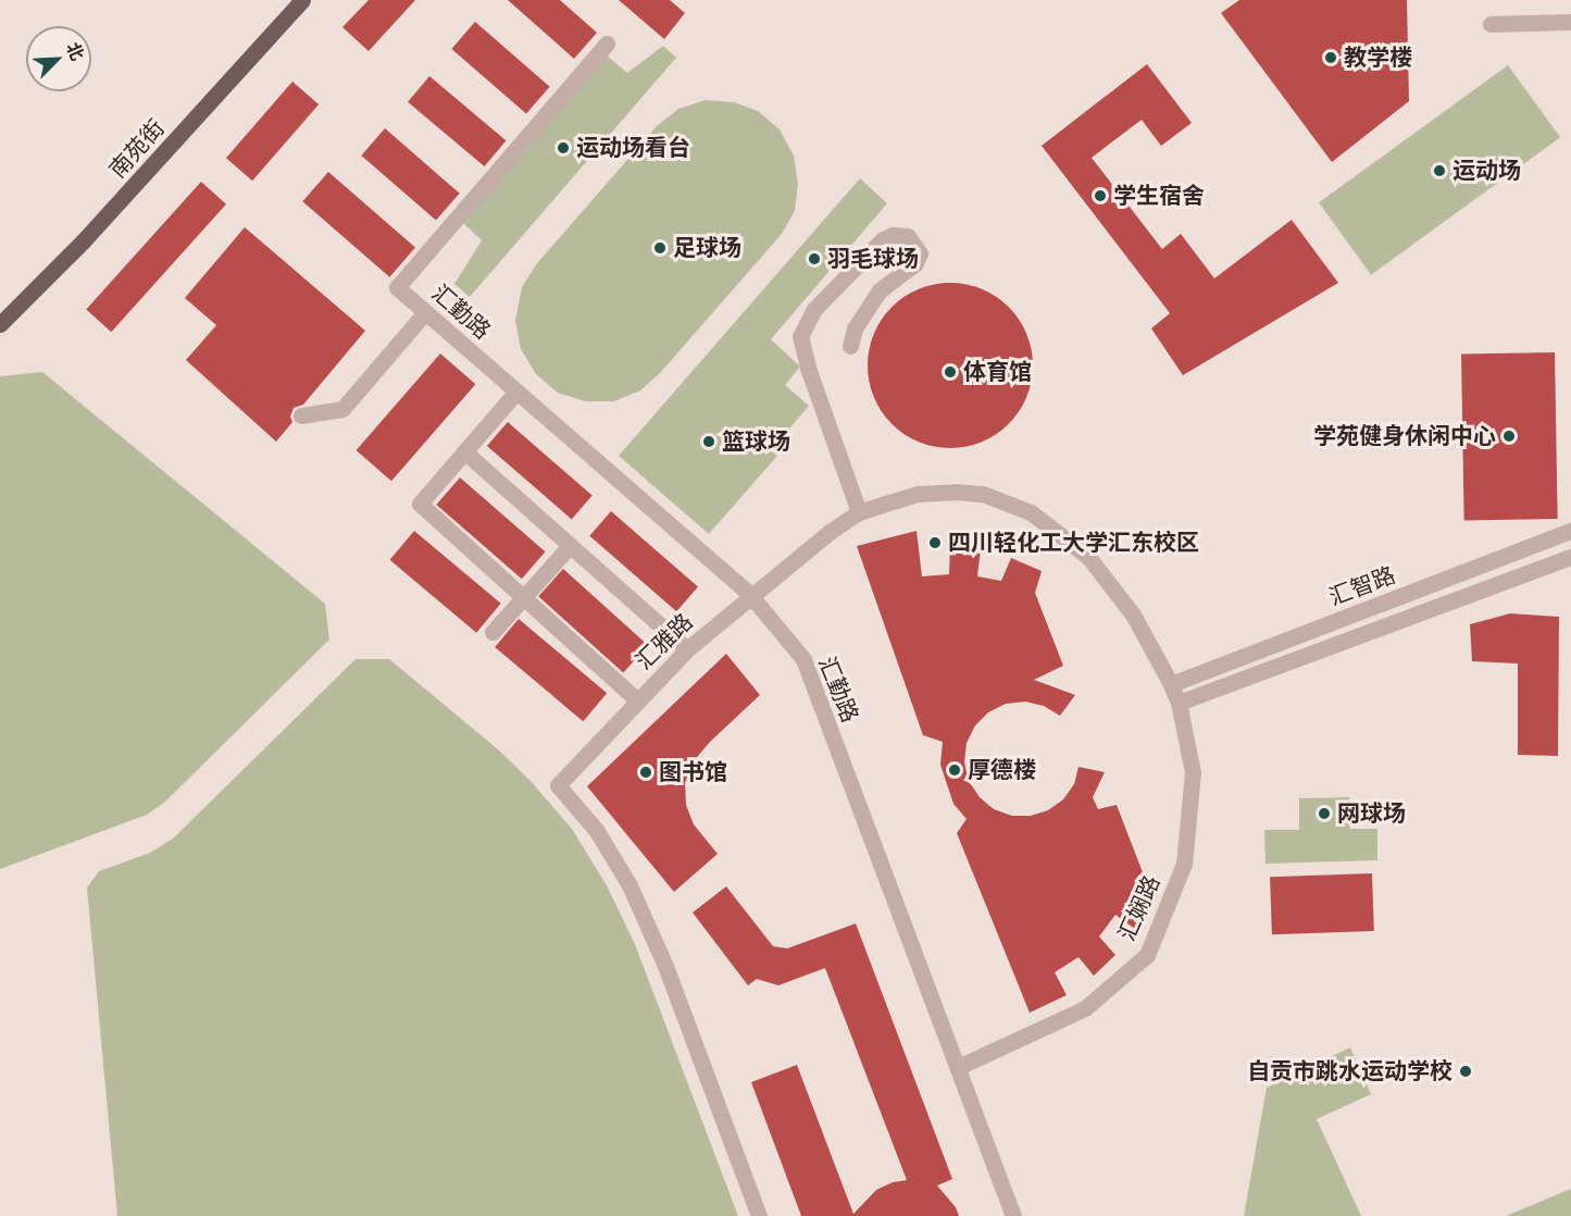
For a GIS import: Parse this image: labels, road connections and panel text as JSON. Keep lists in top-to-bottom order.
{
  "streets": {
    "main road": ["南苑街"],
    "street": [
      "汇勤路",
      "汇智路",
      "汇雅路",
      "汇娴路"
    ]
  },
  "crossings": [
    ["汇勤路", "汇雅路"],
    ["汇勤路", "汇娴路"],
    ["汇智路", "汇雅路"],
    ["汇智路", "汇娴路"],
    ["汇雅路", "汇娴路"]
  ],
  "places": [
    "教学楼",
    "运动场看台",
    "运动场",
    "学生宿舍",
    "足球场",
    "羽毛球场",
    "体育馆",
    "学苑健身休闲中心",
    "篮球场",
    "四川轻化工大学汇东校区",
    "厚德楼",
    "图书馆",
    "网球场",
    "自贡市跳水运动学校"
  ],
  "north": "top right"
}
